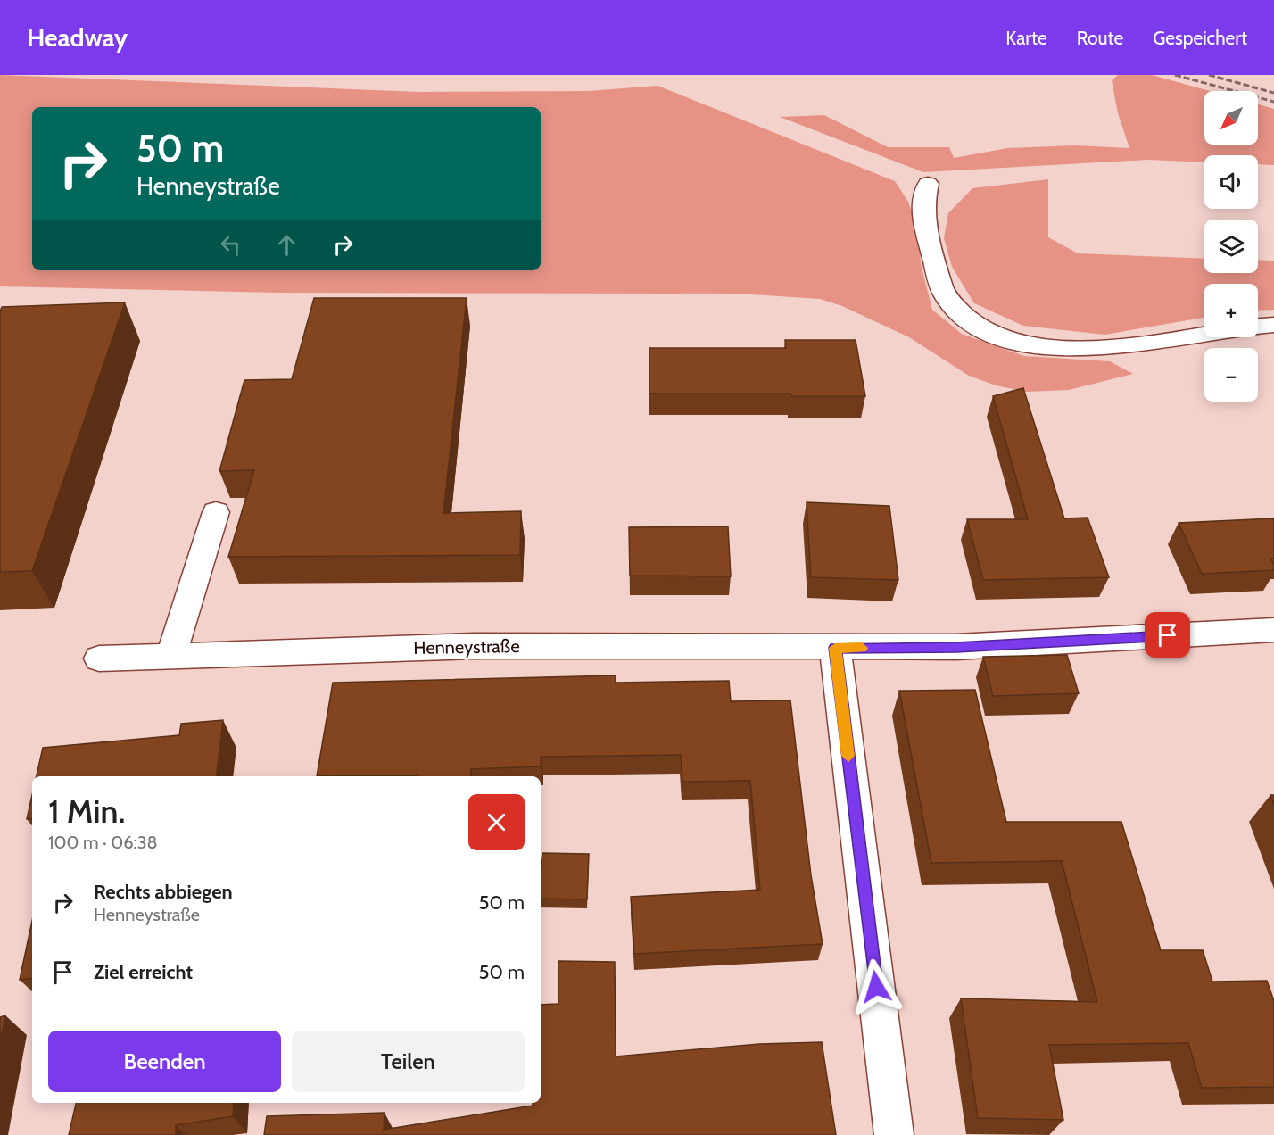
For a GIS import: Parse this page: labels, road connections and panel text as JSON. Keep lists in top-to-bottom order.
{
  "streets": {
    "street": ["Henneystraße"]
  },
  "north": "bottom left",
  "page": {
    "header": "Headway",
    "nav": ["Karte", "Route", "Gespeichert"],
    "map_buttons": ["+", "−"],
    "turn": ["50 m", "Henneystraße"],
    "heading": ["1 Min.", "100 m · 06:38"],
    "list": [
      {
        "name": "Rechts abbiegen",
        "note": "Henneystraße",
        "value": "50 m"
      },
      {
        "name": "Ziel erreicht",
        "value": "50 m"
      }
    ],
    "buttons": ["Beenden", "Teilen"]
  }
}
